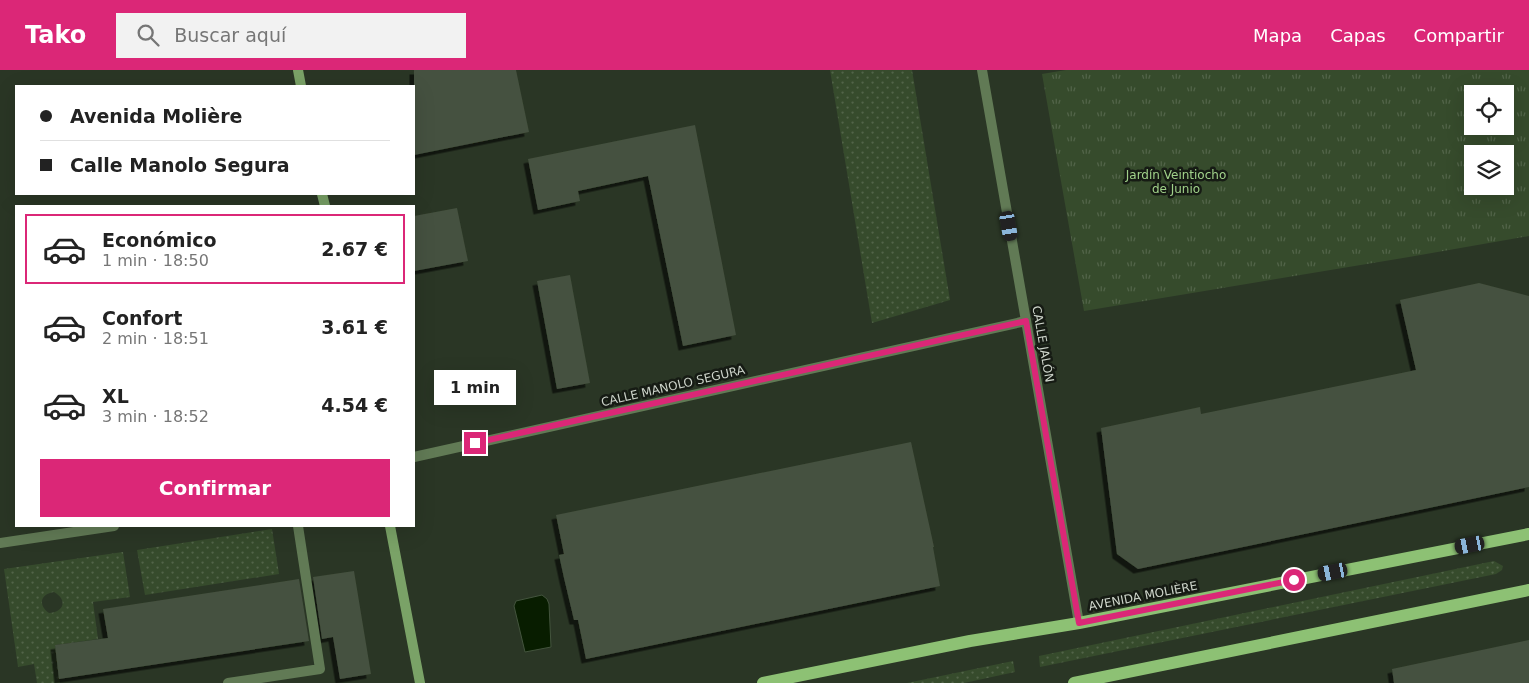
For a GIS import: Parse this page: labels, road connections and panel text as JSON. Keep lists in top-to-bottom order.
{
  "streets": {
    "main road": ["AVENIDA MOLIÈRE"],
    "street": ["CALLE JALÓN", "CALLE MANOLO SEGURA"]
  },
  "crossings": [
    ["CALLE JALÓN", "CALLE MANOLO SEGURA"],
    ["CALLE JALÓN", "AVENIDA MOLIÈRE"]
  ],
  "parks": ["Jardín Veintiocho de Junio"],
  "page": {
    "header": "Tako",
    "search": "Buscar aquí",
    "nav": ["Mapa", "Capas", "Compartir"],
    "banner": ["Avenida Molière", "Calle Manolo Segura"],
    "list": [
      {
        "name": "Económico",
        "note": "1 min · 18:50",
        "value": "2.67 €"
      },
      {
        "name": "Confort",
        "note": "2 min · 18:51",
        "value": "3.61 €"
      },
      {
        "name": "XL",
        "note": "3 min · 18:52",
        "value": "4.54 €"
      }
    ],
    "bubble": "1 min",
    "buttons": "Confirmar"
  }
}
